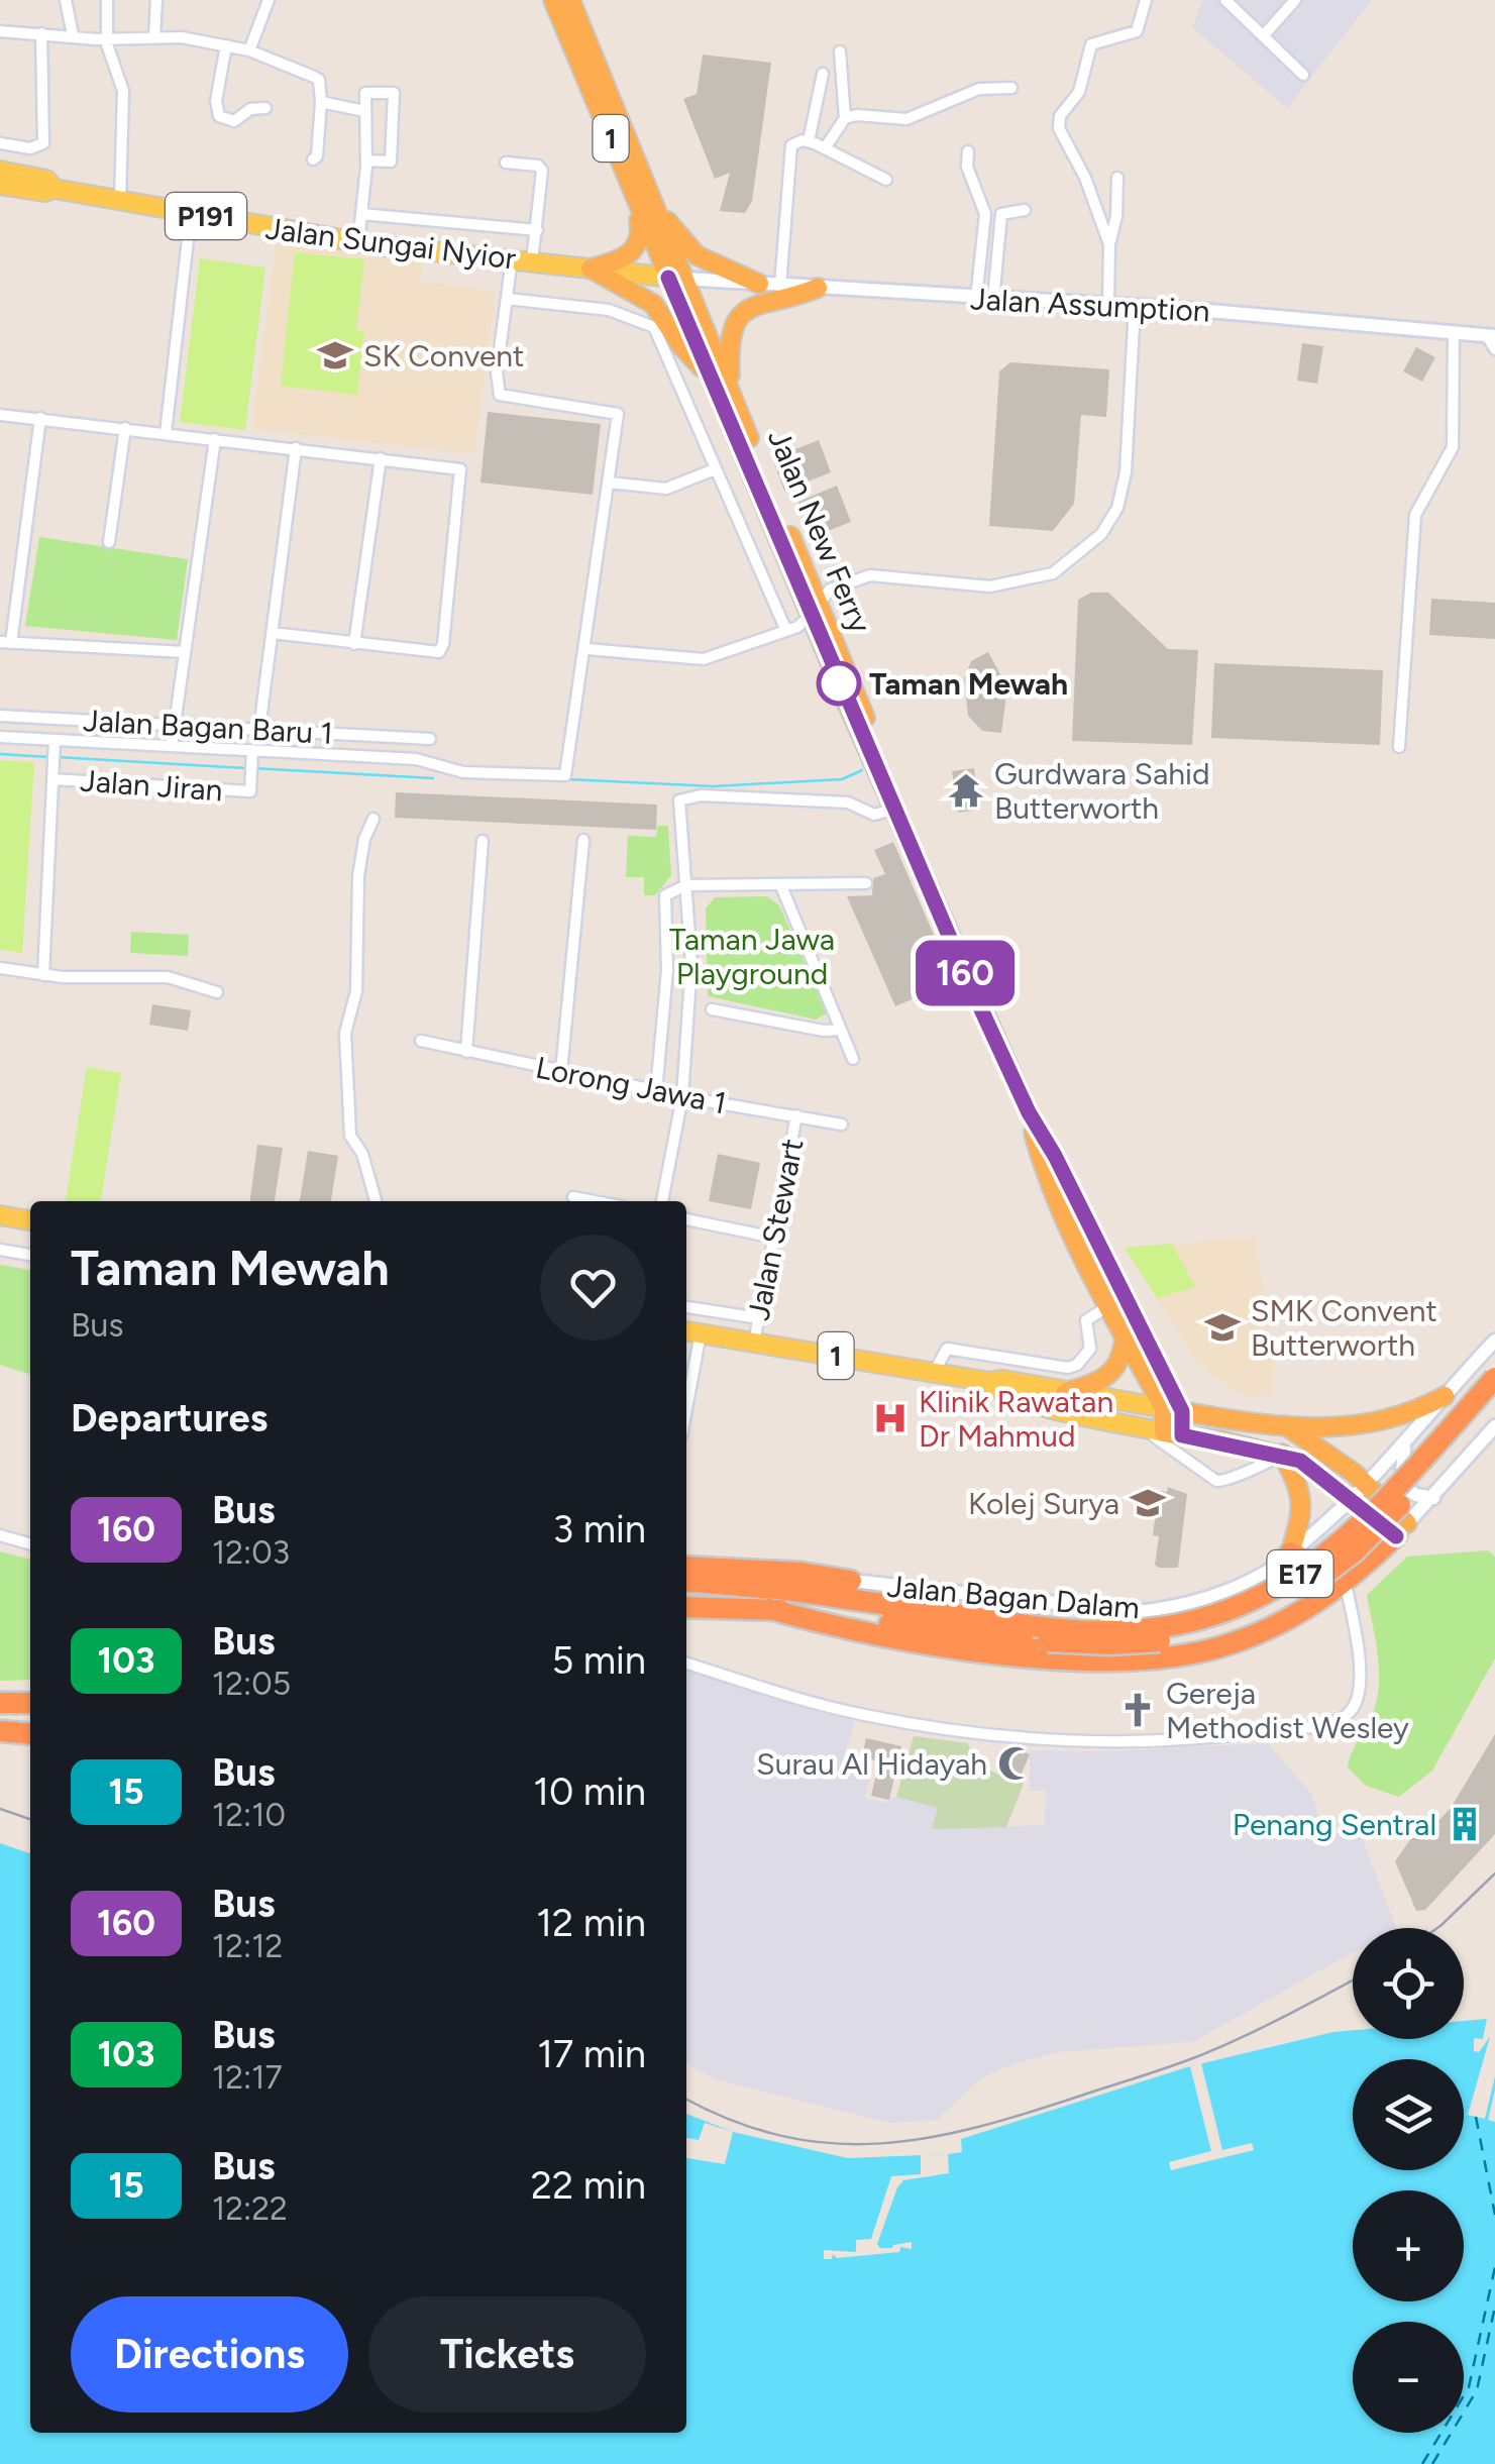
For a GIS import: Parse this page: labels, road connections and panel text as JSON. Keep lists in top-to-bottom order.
{
  "streets": {
    "highway": ["1", "Jalan New Ferry", "E17"],
    "main road": ["P191", "Jalan Sungai Nyior"],
    "street": [
      "Jalan Assumption",
      "Jalan Bagan Baru 1",
      "Jalan Jiran",
      "Lorong Jawa 1",
      "Jalan Stewart",
      "Jalan Bagan Dalam"
    ]
  },
  "crossings": [
    ["1", "Jalan Sungai Nyior"],
    ["1", "Jalan Assumption"],
    ["1", "Jalan New Ferry"],
    ["1", "Jalan Stewart"],
    ["Jalan Sungai Nyior", "Jalan Assumption"],
    ["Jalan Sungai Nyior", "Jalan New Ferry"],
    ["Jalan Assumption", "Jalan New Ferry"],
    ["Jalan Bagan Baru 1", "Jalan Jiran"],
    ["Lorong Jawa 1", "Jalan Stewart"]
  ],
  "parks": ["Taman Jawa Playground"],
  "places": {
    "school or university": ["SK Convent", "SMK Convent Butterworth", "Kolej Surya"],
    "other": ["Taman Mewah"],
    "temple": ["Gurdwara Sahid Butterworth"],
    "hospital": ["Klinik Rawatan Dr Mahmud"],
    "church": ["Gereja Methodist Wesley"],
    "mosque": ["Surau Al Hidayah"],
    "building": ["Penang Sentral"]
  },
  "lines": ["bus line 160"],
  "page": {
    "on_map": "160",
    "heading": [
      ["Taman Mewah", "Bus"],
      "Departures"
    ],
    "list": [
      {
        "mark": "160",
        "name": "Bus",
        "note": "12:03",
        "value": "3 min"
      },
      {
        "mark": "103",
        "name": "Bus",
        "note": "12:05",
        "value": "5 min"
      },
      {
        "mark": "15",
        "name": "Bus",
        "note": "12:10",
        "value": "10 min"
      },
      {
        "mark": "160",
        "name": "Bus",
        "note": "12:12",
        "value": "12 min"
      },
      {
        "mark": "103",
        "name": "Bus",
        "note": "12:17",
        "value": "17 min"
      },
      {
        "mark": "15",
        "name": "Bus",
        "note": "12:22",
        "value": "22 min"
      }
    ],
    "map_buttons": ["+", "−"],
    "buttons": ["Directions", "Tickets"]
  }
}
